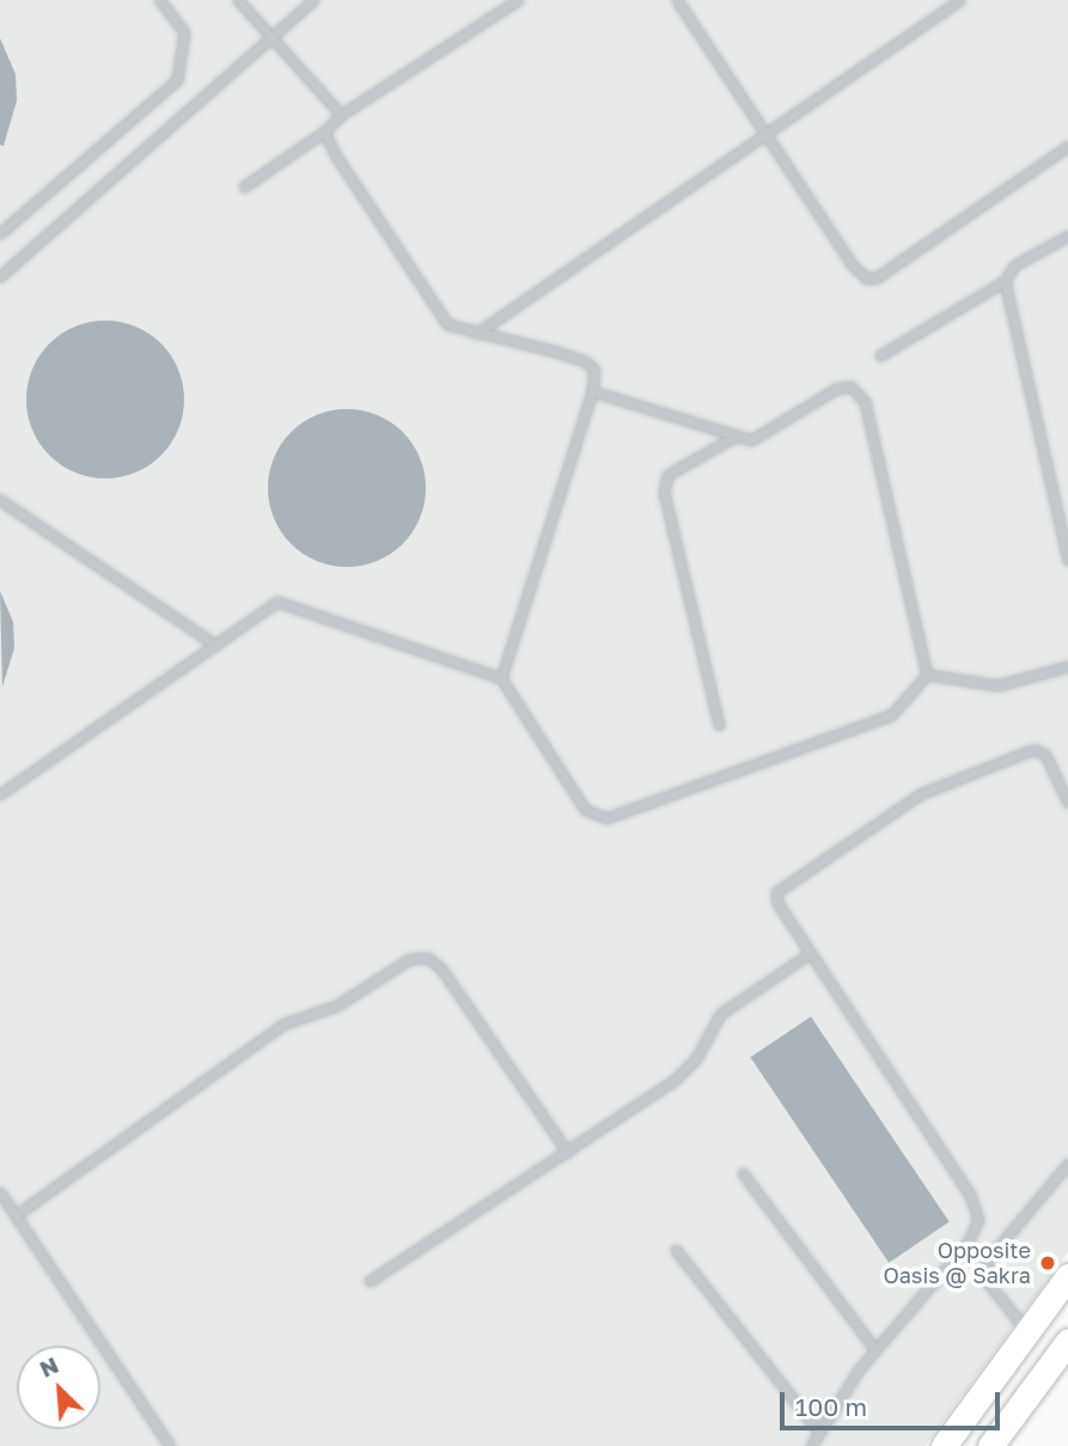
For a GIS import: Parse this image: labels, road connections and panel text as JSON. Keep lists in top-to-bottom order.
{
  "places": ["Opposite Oasis @ Sakra"],
  "scale_bar": "100 m",
  "north": "top left"
}
